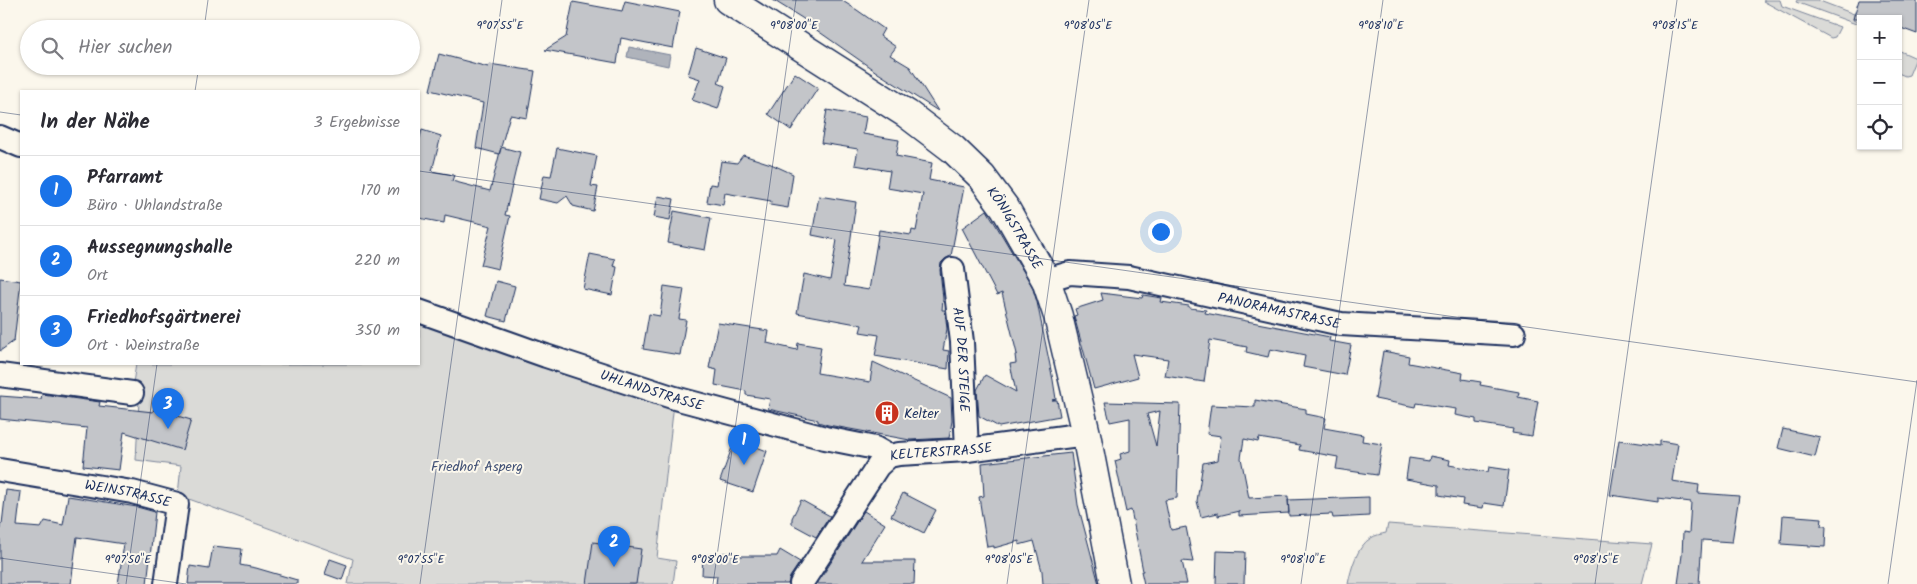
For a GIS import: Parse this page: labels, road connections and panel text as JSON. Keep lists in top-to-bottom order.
{
  "streets": {
    "main road": ["KÖNIGSTRASSE"],
    "street": [
      "PANORAMASTRASSE",
      "AUF DER STEIGE",
      "UHLANDSTRASSE",
      "KELTERSTRASSE",
      "WEINSTRASSE"
    ]
  },
  "crossings": [
    ["KÖNIGSTRASSE", "PANORAMASTRASSE"],
    ["KÖNIGSTRASSE", "KELTERSTRASSE"],
    ["AUF DER STEIGE", "KELTERSTRASSE"],
    ["UHLANDSTRASSE", "KELTERSTRASSE"]
  ],
  "parks": ["Friedhof Asperg"],
  "places": {
    "building": ["Kelter"]
  },
  "page": {
    "map_buttons": ["+", "−"],
    "search": "Hier suchen",
    "heading": ["In der Nähe", "3 Ergebnisse"],
    "list": [
      {
        "mark": "1",
        "name": "Pfarramt",
        "note": "Büro · Uhlandstraße",
        "value": "170 m"
      },
      {
        "mark": "2",
        "name": "Aussegnungshalle",
        "note": "Ort",
        "value": "220 m"
      },
      {
        "mark": "3",
        "name": "Friedhofsgärtnerei",
        "note": "Ort · Weinstraße",
        "value": "350 m"
      }
    ],
    "pins": ["3", "1", "2"]
  },
  "coordinates": [
    "9°07'55\"E",
    "9°08'00\"E",
    "9°08'05\"E",
    "9°08'10\"E",
    "9°08'15\"E",
    "9°07'50\"E"
  ]
}
